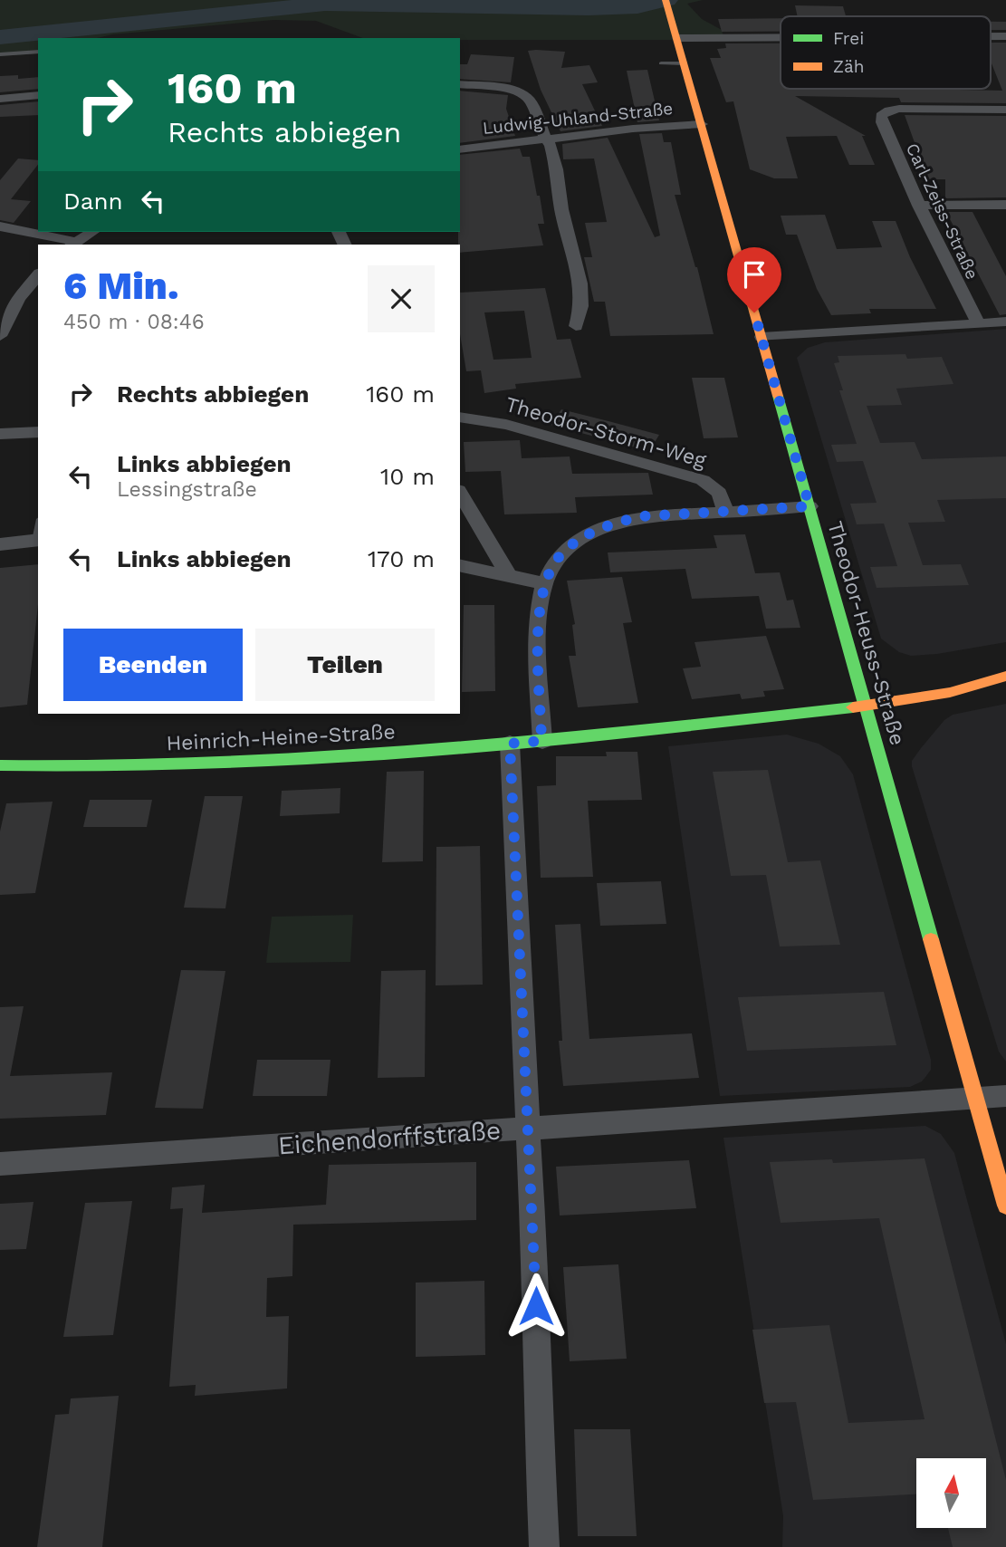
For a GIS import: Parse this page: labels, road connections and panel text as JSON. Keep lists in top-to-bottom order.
{
  "streets": {
    "main road": ["Theodor-Heuss-Straße", "Heinrich-Heine-Straße"],
    "street": [
      "Ludwig-Uhland-Straße",
      "Carl-Zeiss-Straße",
      "Theodor-Storm-Weg",
      "Eichendorffstraße"
    ]
  },
  "crossings": [
    ["Ludwig-Uhland-Straße", "Theodor-Heuss-Straße"],
    ["Theodor-Heuss-Straße", "Heinrich-Heine-Straße"],
    ["Theodor-Heuss-Straße", "Eichendorffstraße"]
  ],
  "legend": ["Frei", "Zäh"],
  "north": "top",
  "page": {
    "turn": ["160 m", "Rechts abbiegen"],
    "then": "Dann",
    "heading": ["6 Min.", "450 m · 08:46"],
    "list": [
      {
        "name": "Rechts abbiegen",
        "value": "160 m"
      },
      {
        "name": "Links abbiegen",
        "note": "Lessingstraße",
        "value": "10 m"
      },
      {
        "name": "Links abbiegen",
        "value": "170 m"
      }
    ],
    "buttons": ["Beenden", "Teilen"]
  }
}
